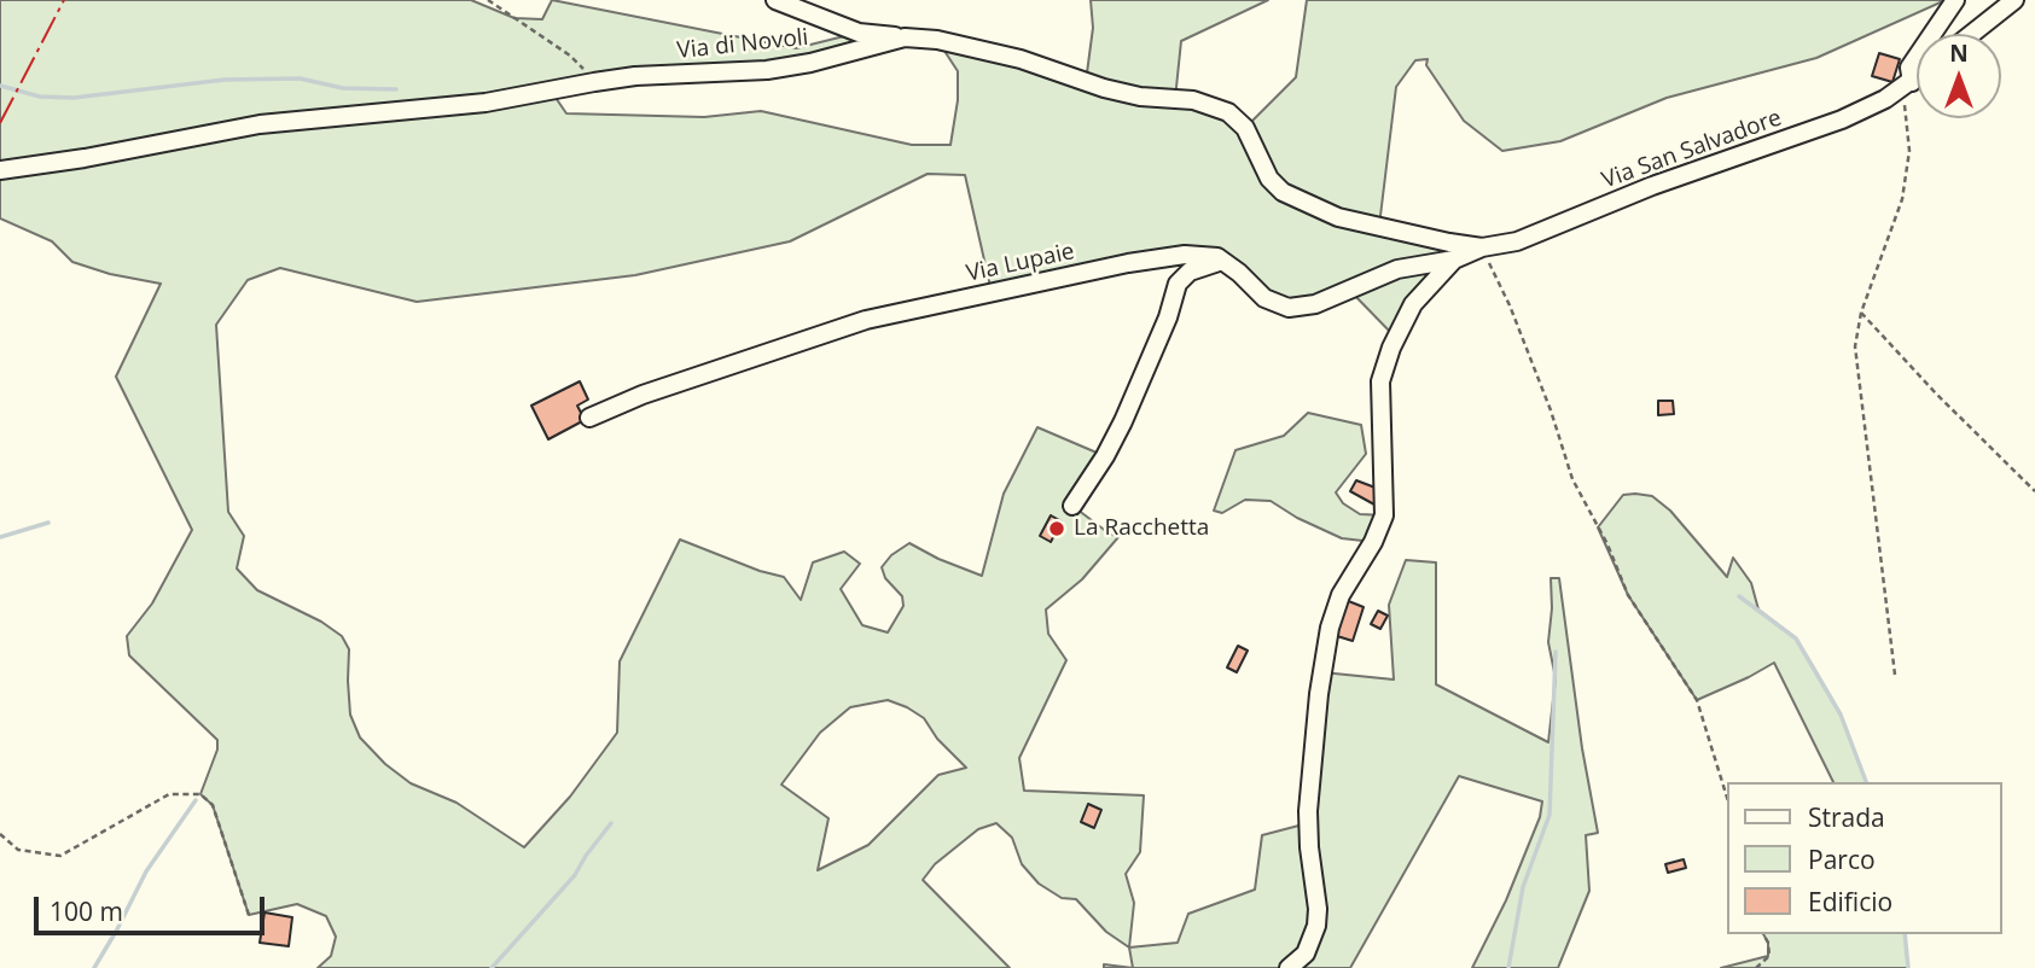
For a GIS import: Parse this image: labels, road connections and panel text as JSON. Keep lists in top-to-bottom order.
{
  "streets": {
    "street": ["Via di Novoli", "Via San Salvadore", "Via Lupaie"]
  },
  "crossings": [
    ["Via di Novoli", "Via San Salvadore"]
  ],
  "places": ["La Racchetta"],
  "legend": ["Strada", "Parco", "Edificio"],
  "scale_bar": "100 m",
  "north": "top"
}
